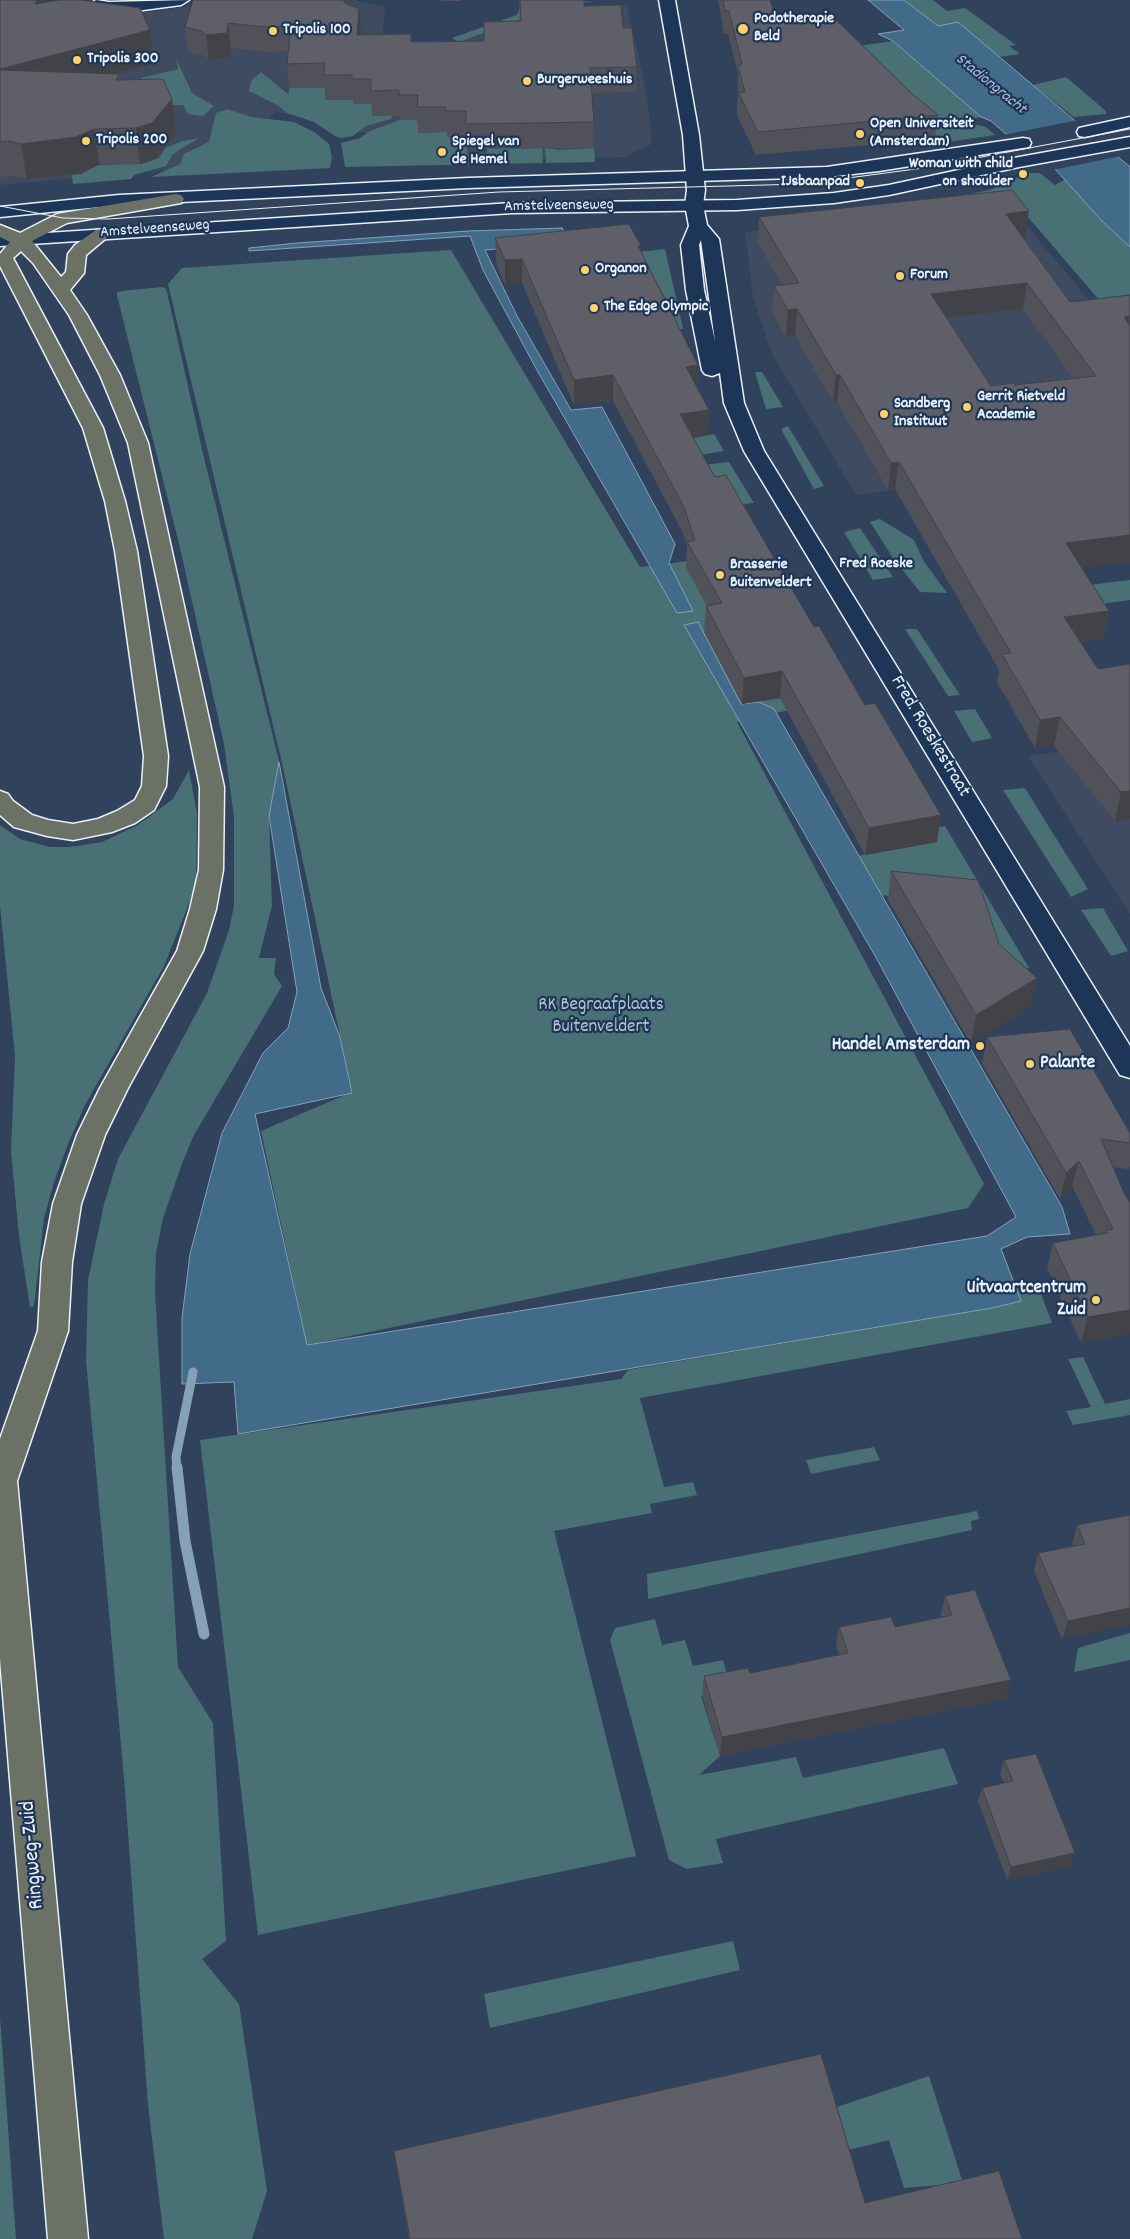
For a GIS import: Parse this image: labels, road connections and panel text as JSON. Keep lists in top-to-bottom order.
{
  "streets": {
    "highway": ["Ringweg-Zuid"],
    "main road": ["Amstelveenseweg", "Fred. Roeskestraat"]
  },
  "crossings": [
    ["Amstelveenseweg", "Fred. Roeskestraat"]
  ],
  "districts": ["Fred Roeske"],
  "water": ["Stadiongracht"],
  "parks": ["RK Begraafplaats Buitenveldert"],
  "places": [
    "Podotherapie Beld",
    "Tripolis 100",
    "Tripolis 300",
    "Burgerweeshuis",
    "Open Universiteit (Amsterdam)",
    "Tripolis 200",
    "Spiegel van de Hemel",
    "Woman with child on shoulder",
    "IJsbaanpad",
    "Organon",
    "Forum",
    "The Edge Olympic",
    "Gerrit Rietveld Academie",
    "Sandberg Instituut",
    "Brasserie Buitenveldert",
    "Handel Amsterdam",
    "Palante",
    "Uitvaartcentrum Zuid"
  ]
}
